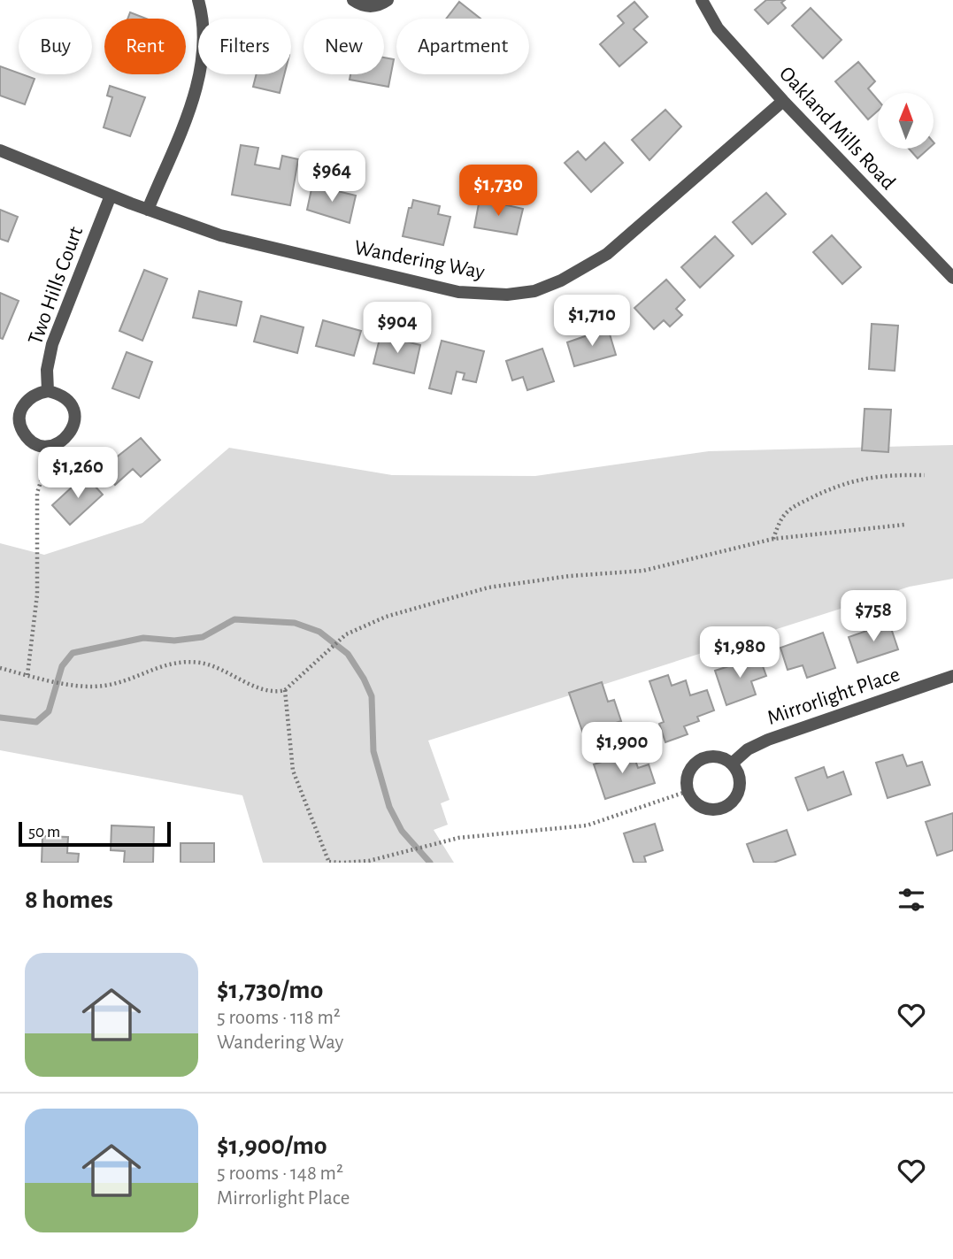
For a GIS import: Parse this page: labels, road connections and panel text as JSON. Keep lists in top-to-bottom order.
{
  "streets": {
    "street": [
      "Oakland Mills Road",
      "Wandering Way",
      "Two Hills Court",
      "Mirrorlight Place"
    ]
  },
  "crossings": [
    ["Oakland Mills Road", "Wandering Way"],
    ["Wandering Way", "Two Hills Court"]
  ],
  "scale_bar": "50 m",
  "north": "top",
  "page": {
    "chip": [
      "Buy",
      "Rent",
      "Filters",
      "New",
      "Apartment"
    ],
    "price": [
      "$964",
      "$1,730",
      "$1,710",
      "$904",
      "$1,260",
      "$758",
      "$1,980",
      "$1,900"
    ],
    "scale": "50 m",
    "heading": "8 homes",
    "list": [
      {
        "name": "$1,730/mo",
        "note": "5 rooms · 118 m² · Wandering Way"
      },
      {
        "name": "$1,900/mo",
        "note": "5 rooms · 148 m² · Mirrorlight Place"
      }
    ]
  }
}
